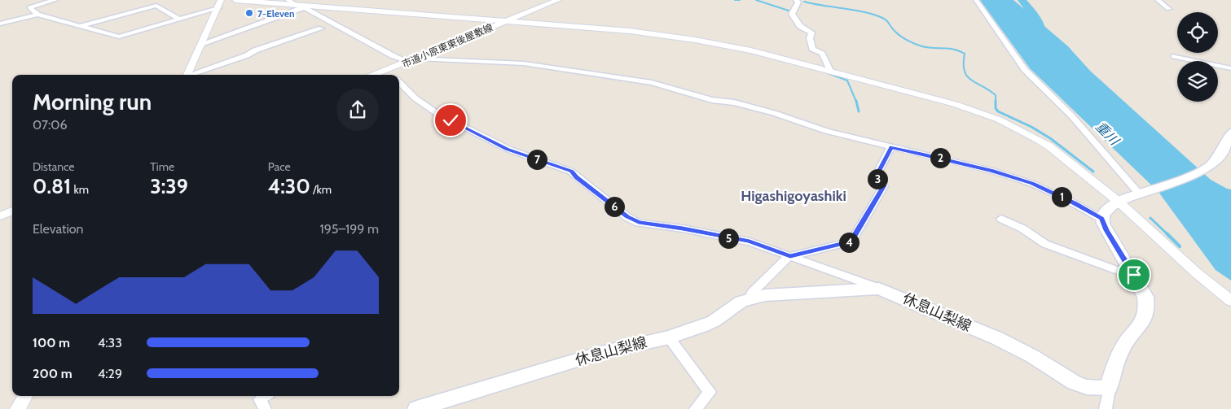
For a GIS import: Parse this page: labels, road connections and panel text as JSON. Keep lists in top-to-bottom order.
{
  "streets": {
    "main road": ["休息山梨線"],
    "street": ["市道小原東東後屋敷線"]
  },
  "districts": ["Higashigoyashiki"],
  "water": ["重川"],
  "places": ["7-Eleven"],
  "page": {
    "heading": ["Morning run", "07:06"],
    "stats": [
      ["Distance", "0.81 km"],
      ["Time", "3:39"],
      ["Pace", "4:30 /km"]
    ],
    "pins": [
      "2",
      "7",
      "3",
      "1",
      "6",
      "5",
      "4"
    ],
    "chart": ["Elevation", "195–199 m"],
    "list": [
      {
        "name": "100 m",
        "note": "4:33"
      },
      {
        "name": "200 m",
        "note": "4:29"
      }
    ]
  }
}
